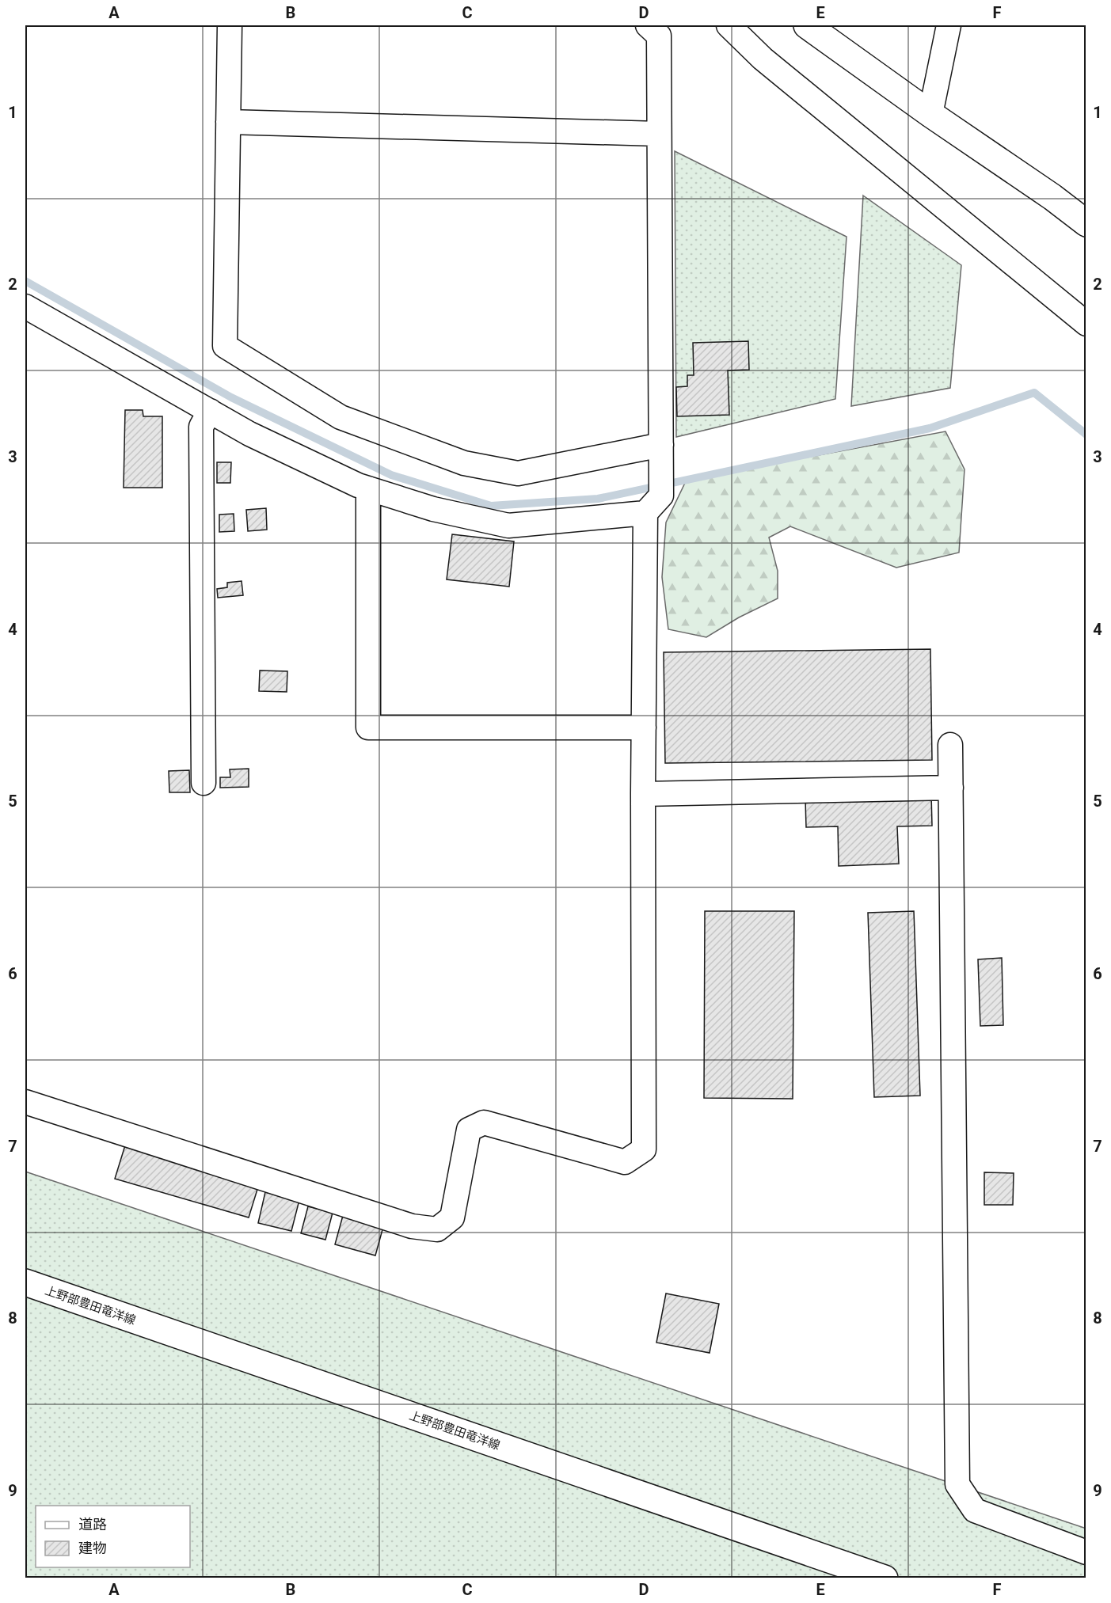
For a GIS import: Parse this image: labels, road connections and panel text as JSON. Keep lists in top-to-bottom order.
{
  "streets": {
    "main road": ["上野部豊田竜洋線"]
  },
  "legend": ["道路", "建物"],
  "grid": {
    "columns": [
      "A",
      "B",
      "C",
      "D",
      "E",
      "F"
    ],
    "rows": [
      "1",
      "2",
      "3",
      "4",
      "5",
      "6",
      "7",
      "8",
      "9"
    ]
  }
}
